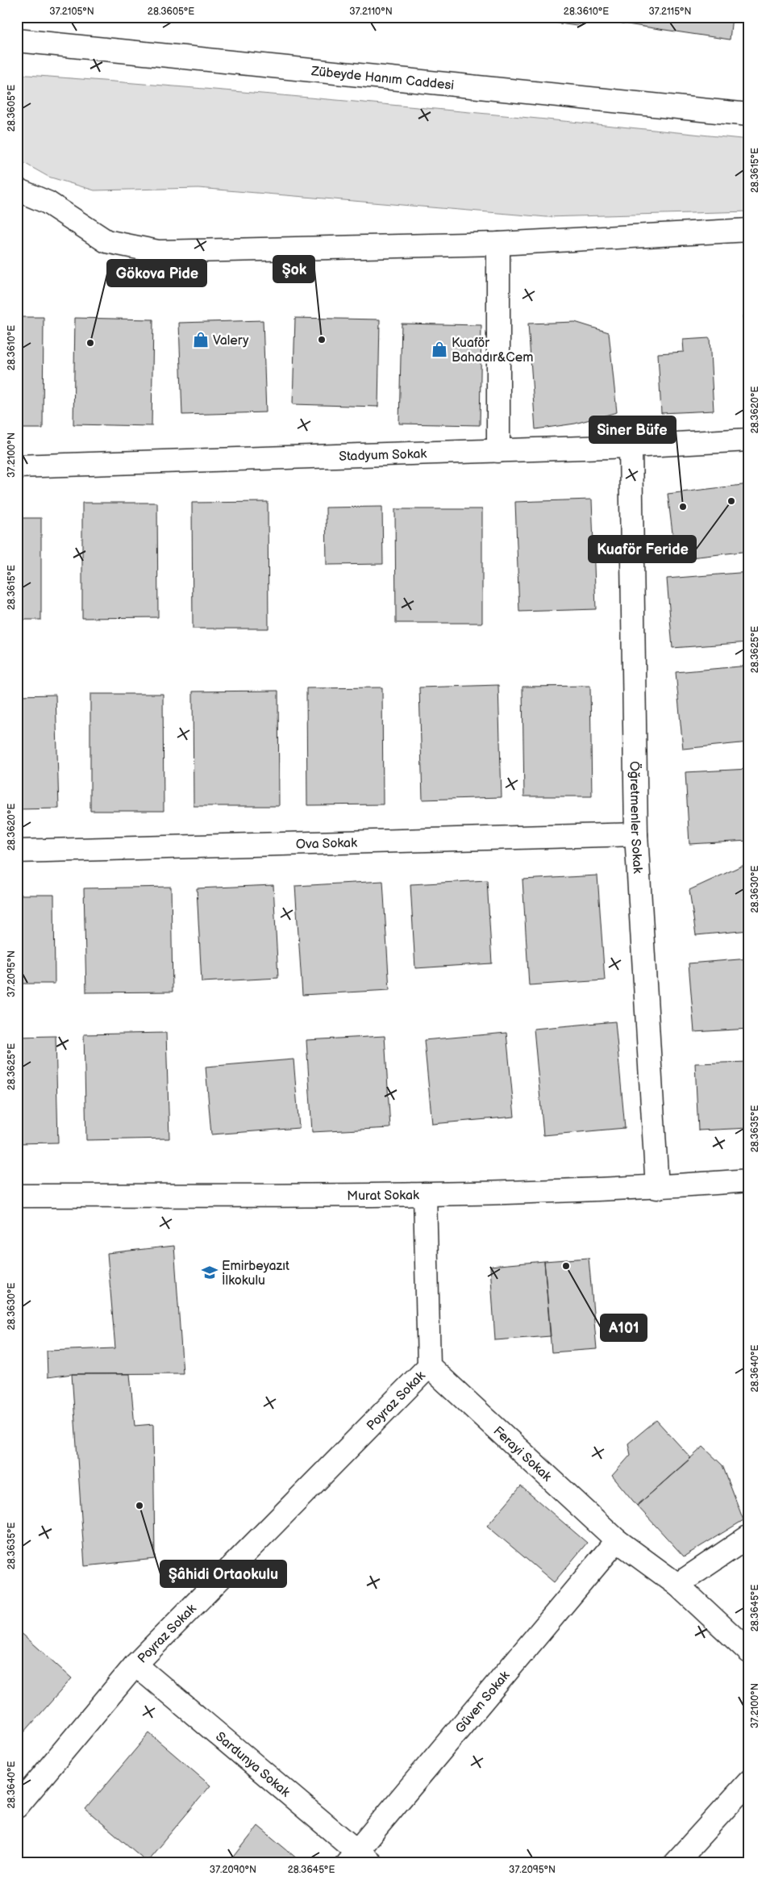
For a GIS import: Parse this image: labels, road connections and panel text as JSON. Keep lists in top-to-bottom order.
{
  "streets": {
    "street": [
      "Zübeyde Hanım Caddesi",
      "Stadyum Sokak",
      "Öğretmenler Sokak",
      "Ova Sokak",
      "Murat Sokak",
      "Poyraz Sokak",
      "Ferayi Sokak",
      "Güven Sokak",
      "Sardunya Sokak"
    ]
  },
  "crossings": [
    ["Stadyum Sokak", "Öğretmenler Sokak"],
    ["Öğretmenler Sokak", "Ova Sokak"],
    ["Öğretmenler Sokak", "Murat Sokak"],
    ["Poyraz Sokak", "Ferayi Sokak"],
    ["Poyraz Sokak", "Sardunya Sokak"],
    ["Ferayi Sokak", "Güven Sokak"],
    ["Güven Sokak", "Sardunya Sokak"]
  ],
  "places": {
    "shop": ["Valery", "Kuaför Bahadır&Cem"],
    "other": [
      "Şok",
      "Gökova Pide",
      "Kuaför Feride",
      "Siner Büfe",
      "A101",
      "Şâhidi Ortaokulu"
    ],
    "school or university": ["Emirbeyazıt İlkokulu"]
  },
  "coordinates": [
    "37.2105°N",
    "28.3605°E",
    "37.2110°N",
    "28.3610°E",
    "37.2115°N",
    "28.3615°E",
    "28.3620°E",
    "37.2100°N",
    "28.3625°E",
    "28.3630°E",
    "37.2095°N",
    "28.3635°E",
    "28.3640°E",
    "28.3645°E",
    "37.2090°N"
  ]
}
